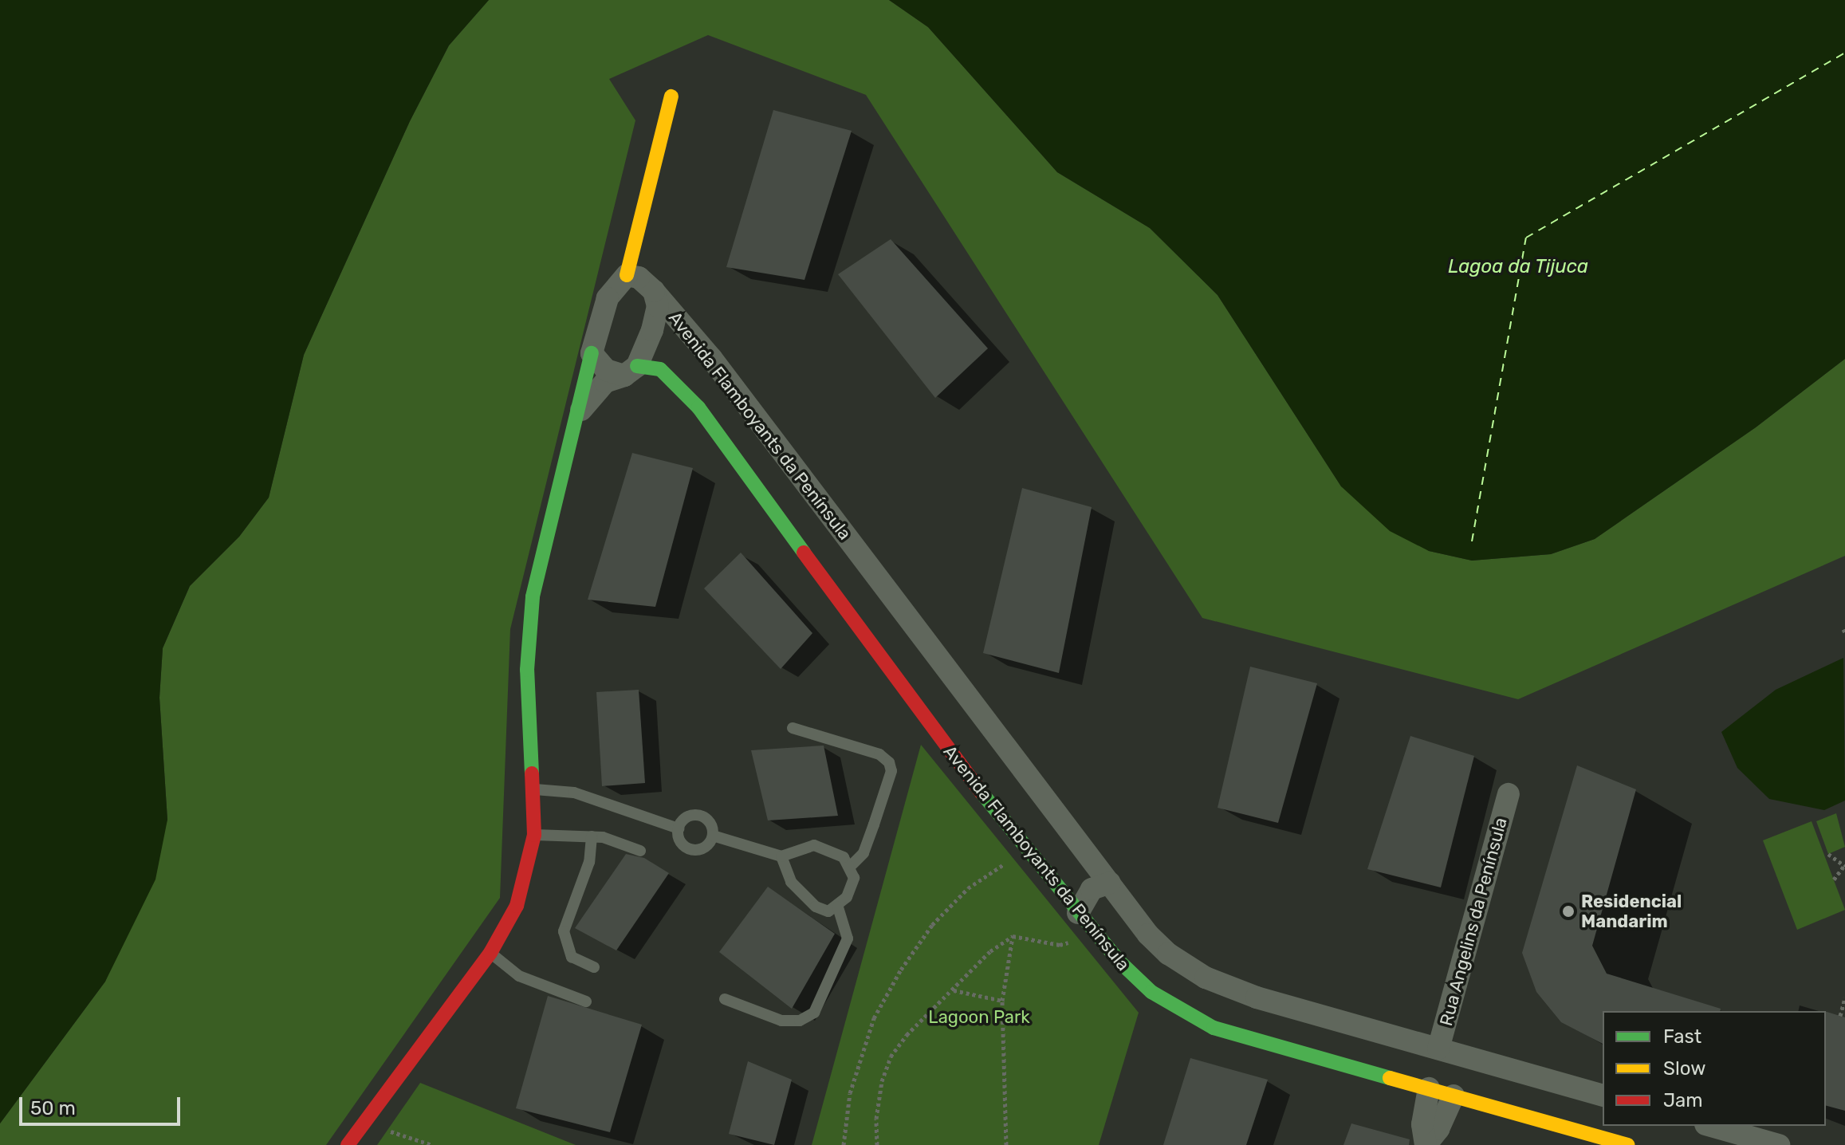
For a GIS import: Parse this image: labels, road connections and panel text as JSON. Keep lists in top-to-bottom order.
{
  "streets": {
    "street": ["Avenida Flamboyants da Península", "Rua Angelins da Península"]
  },
  "crossings": [
    ["Avenida Flamboyants da Península", "Rua Angelins da Península"]
  ],
  "water": ["Lagoa da Tijuca"],
  "parks": ["Lagoon Park"],
  "places": ["Residencial Mandarim"],
  "legend": ["Fast", "Slow", "Jam"],
  "scale_bar": "50 m"
}
